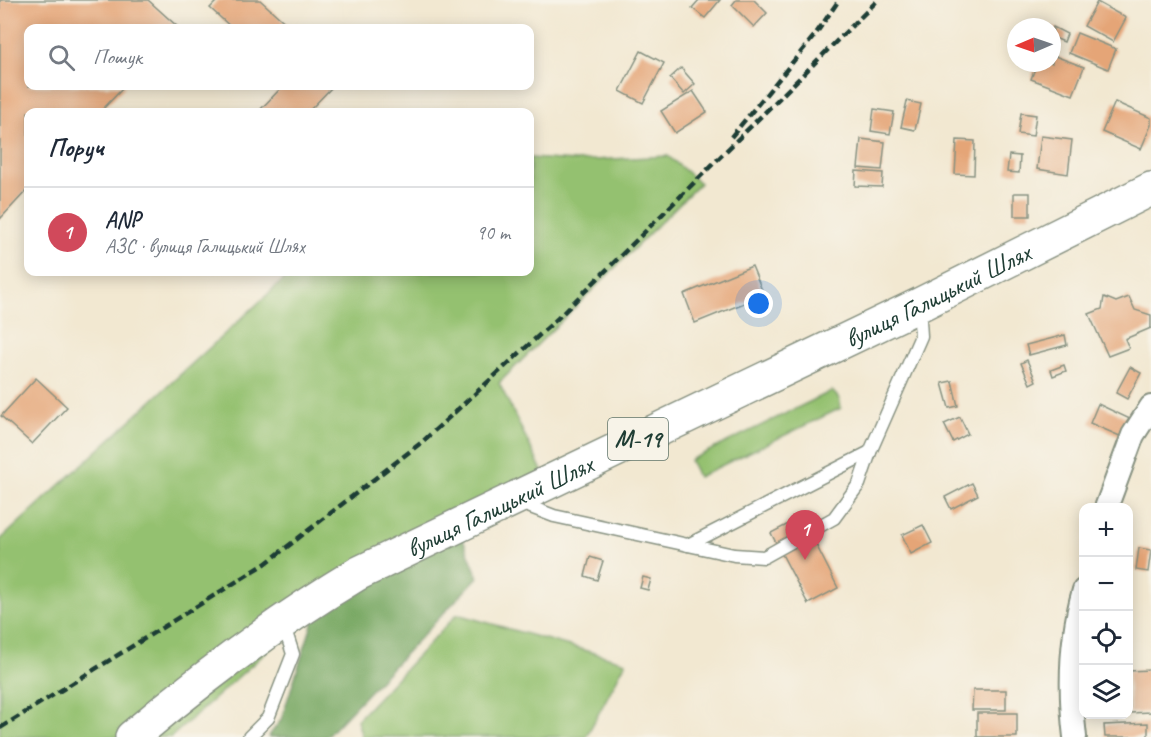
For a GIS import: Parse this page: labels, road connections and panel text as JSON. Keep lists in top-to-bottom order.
{
  "streets": {
    "highway": ["вулиця Галицький Шлях", "М-19"]
  },
  "north": "left",
  "page": {
    "search": "Пошук",
    "heading": "Поруч",
    "list": [
      {
        "mark": "1",
        "name": "ANP",
        "note": "АЗС · вулиця Галицький Шлях",
        "value": "90 m"
      }
    ],
    "map_buttons": ["+", "−"],
    "pins": "1"
  }
}
